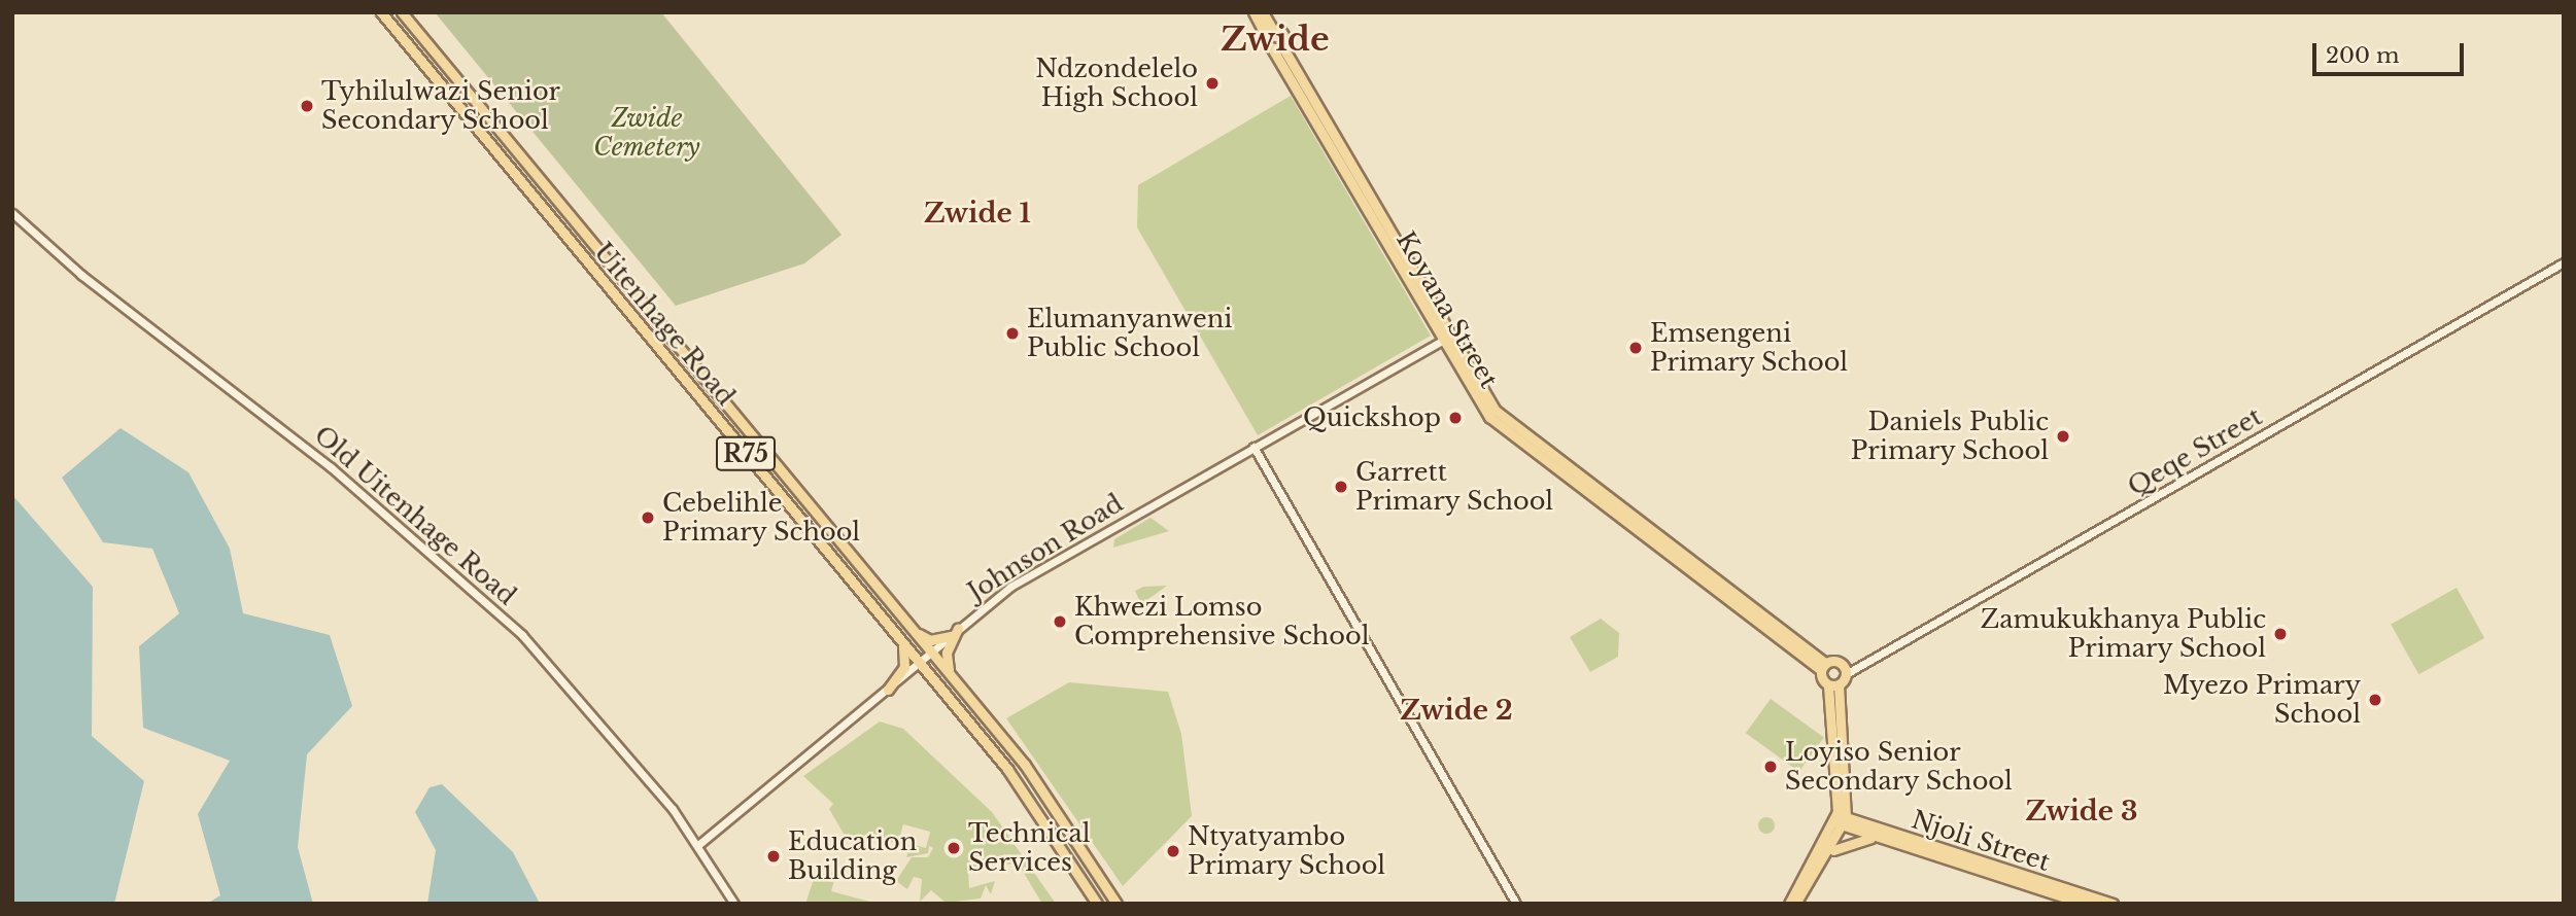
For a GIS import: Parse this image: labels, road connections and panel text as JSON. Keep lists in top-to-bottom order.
{
  "streets": {
    "main road": [
      "Koyana Street",
      "Uitenhage Road",
      "R75",
      "Njoli Street"
    ],
    "street": ["Qeqe Street", "Old Uitenhage Road", "Johnson Road"]
  },
  "crossings": [
    ["Koyana Street", "Qeqe Street"],
    ["Koyana Street", "Johnson Road"],
    ["Uitenhage Road", "Johnson Road"],
    ["Old Uitenhage Road", "Johnson Road"]
  ],
  "districts": [
    "Zwide",
    "Zwide 1",
    "Zwide 2",
    "Zwide 3"
  ],
  "parks": ["Zwide Cemetery"],
  "places": [
    "Ndzondelelo High School",
    "Tyhilulwazi Senior Secondary School",
    "Elumanyanweni Public School",
    "Emsengeni Primary School",
    "Quickshop",
    "Daniels Public Primary School",
    "Garrett Primary School",
    "Cebelihle Primary School",
    "Khwezi Lomso Comprehensive School",
    "Zamukukhanya Public Primary School",
    "Myezo Primary School",
    "Loyiso Senior Secondary School",
    "Technical Services",
    "Ntyatyambo Primary School",
    "Education Building"
  ],
  "scale_bar": "200 m"
}
